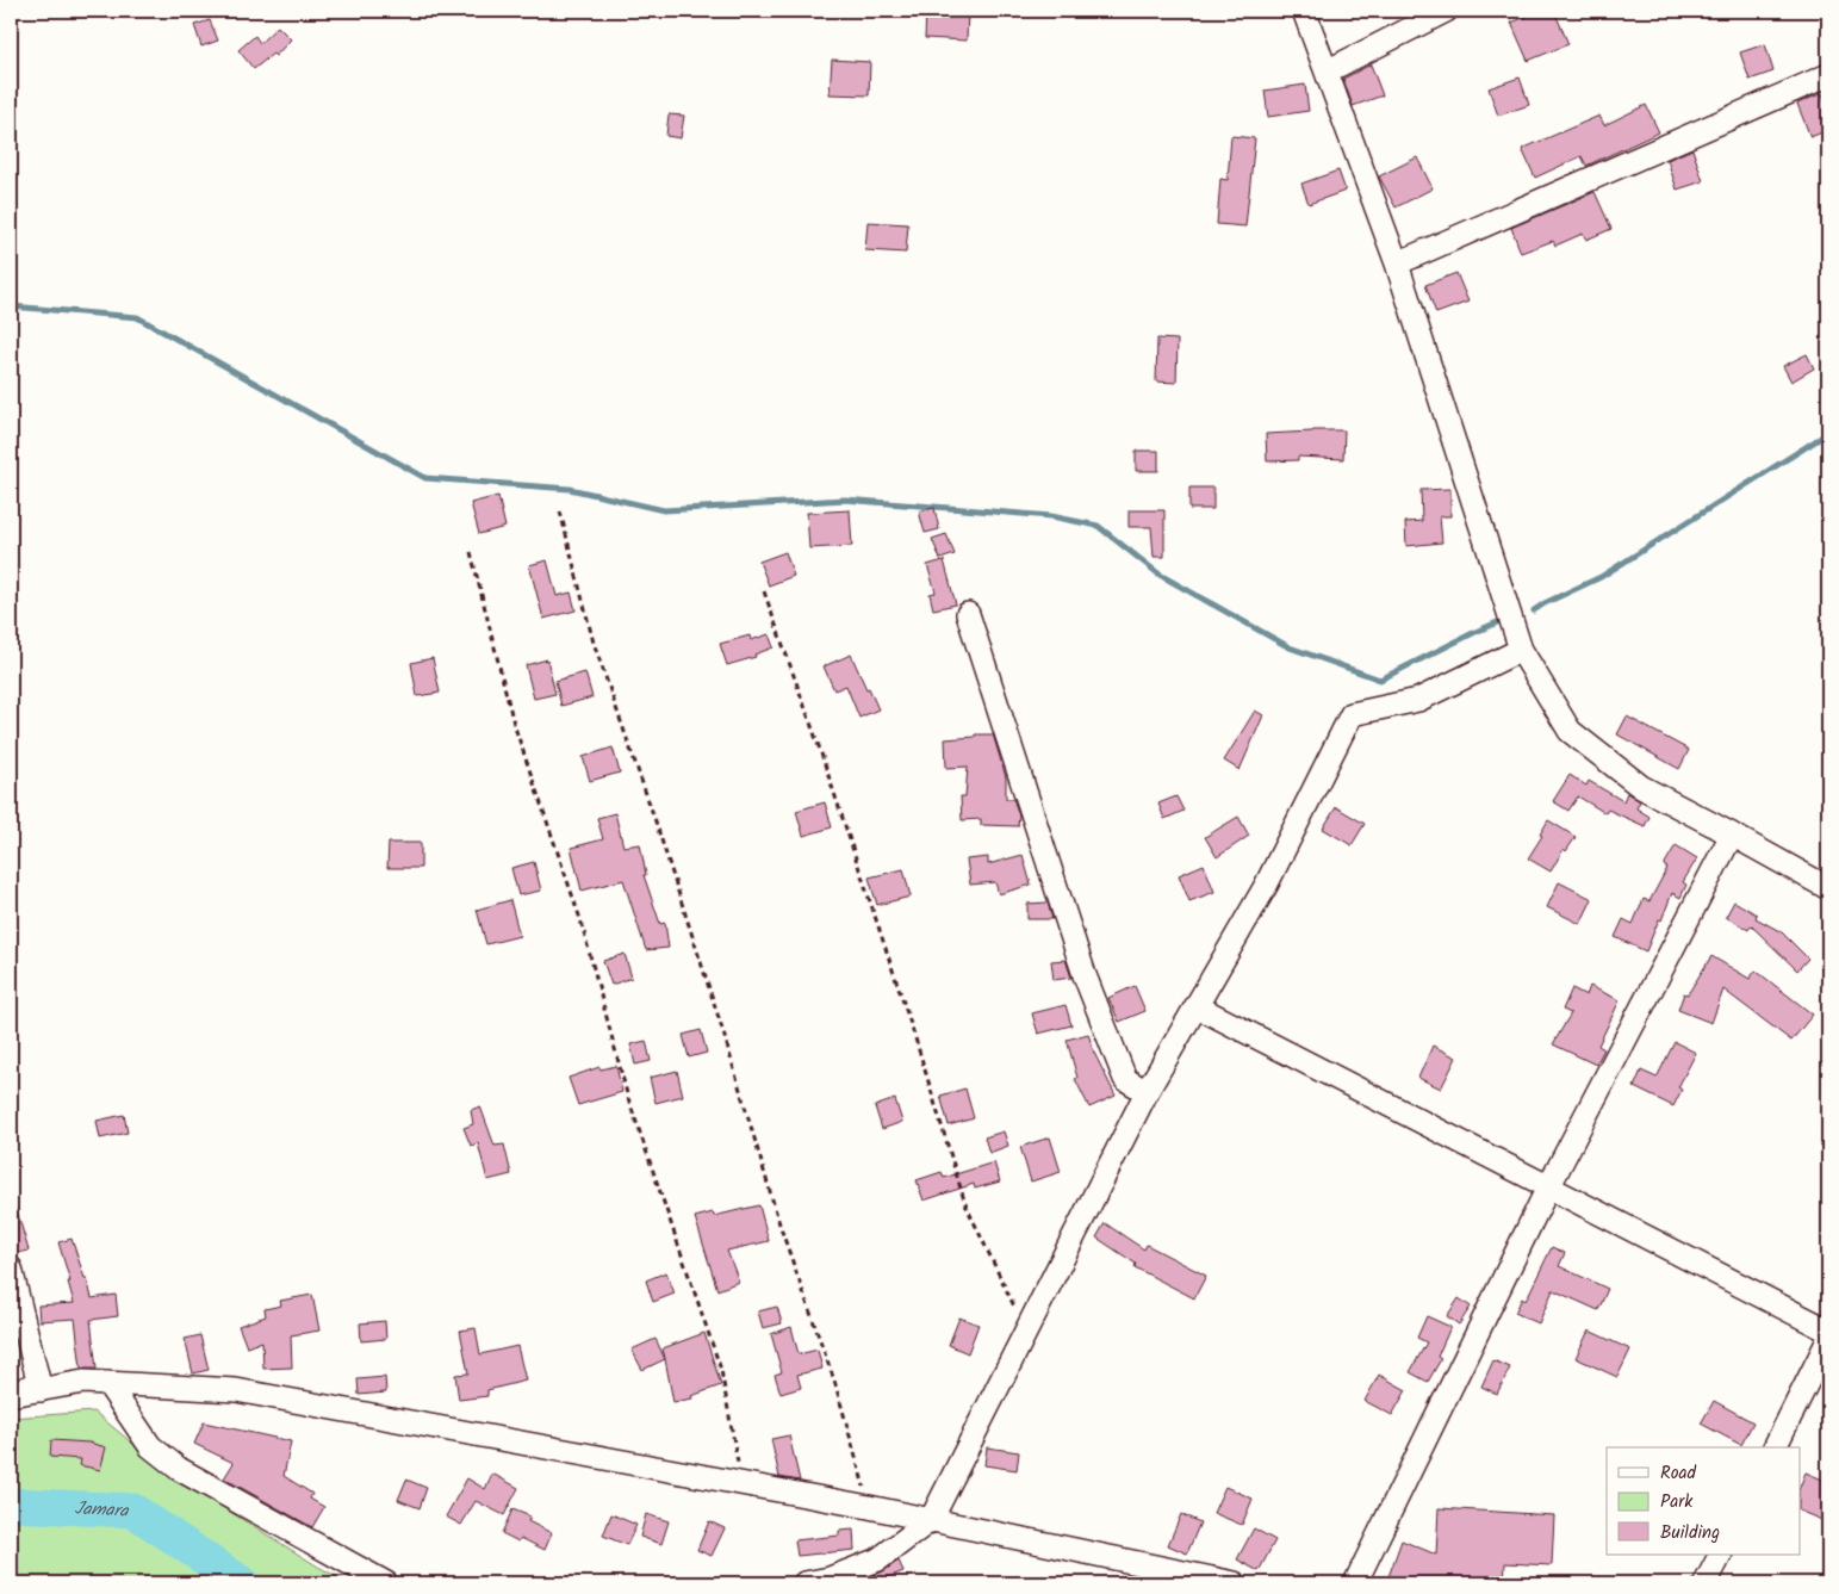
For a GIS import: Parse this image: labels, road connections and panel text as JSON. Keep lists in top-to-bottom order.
{
  "water": ["Jamara"],
  "legend": ["Road", "Park", "Building"]
}
